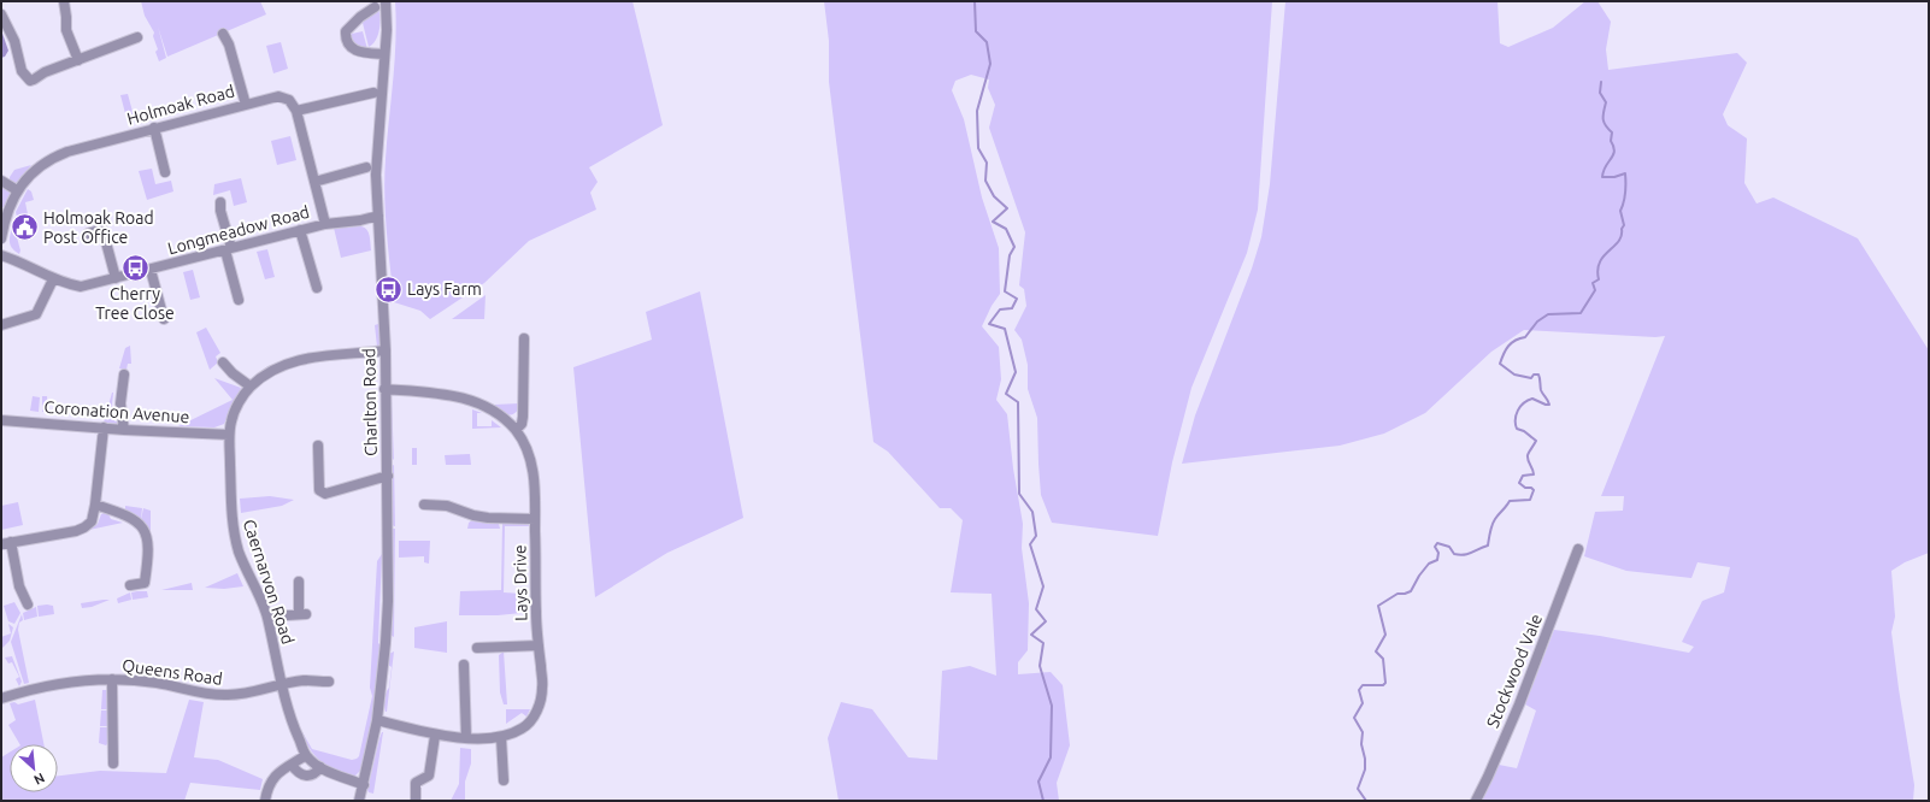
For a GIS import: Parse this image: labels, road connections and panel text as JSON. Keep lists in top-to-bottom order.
{
  "streets": {
    "street": [
      "Holmoak Road",
      "Longmeadow Road",
      "Charlton Road",
      "Coronation Avenue",
      "Caernarvon Road",
      "Lays Drive",
      "Stockwood Vale",
      "Queens Road"
    ]
  },
  "crossings": [
    ["Longmeadow Road", "Charlton Road"],
    ["Charlton Road", "Caernarvon Road"],
    ["Charlton Road", "Lays Drive"],
    ["Coronation Avenue", "Caernarvon Road"],
    ["Caernarvon Road", "Queens Road"]
  ],
  "places": {
    "public building": ["Holmoak Road Post Office"],
    "bus stop": ["Cherry Tree Close", "Lays Farm"]
  },
  "north": "bottom right"
}
